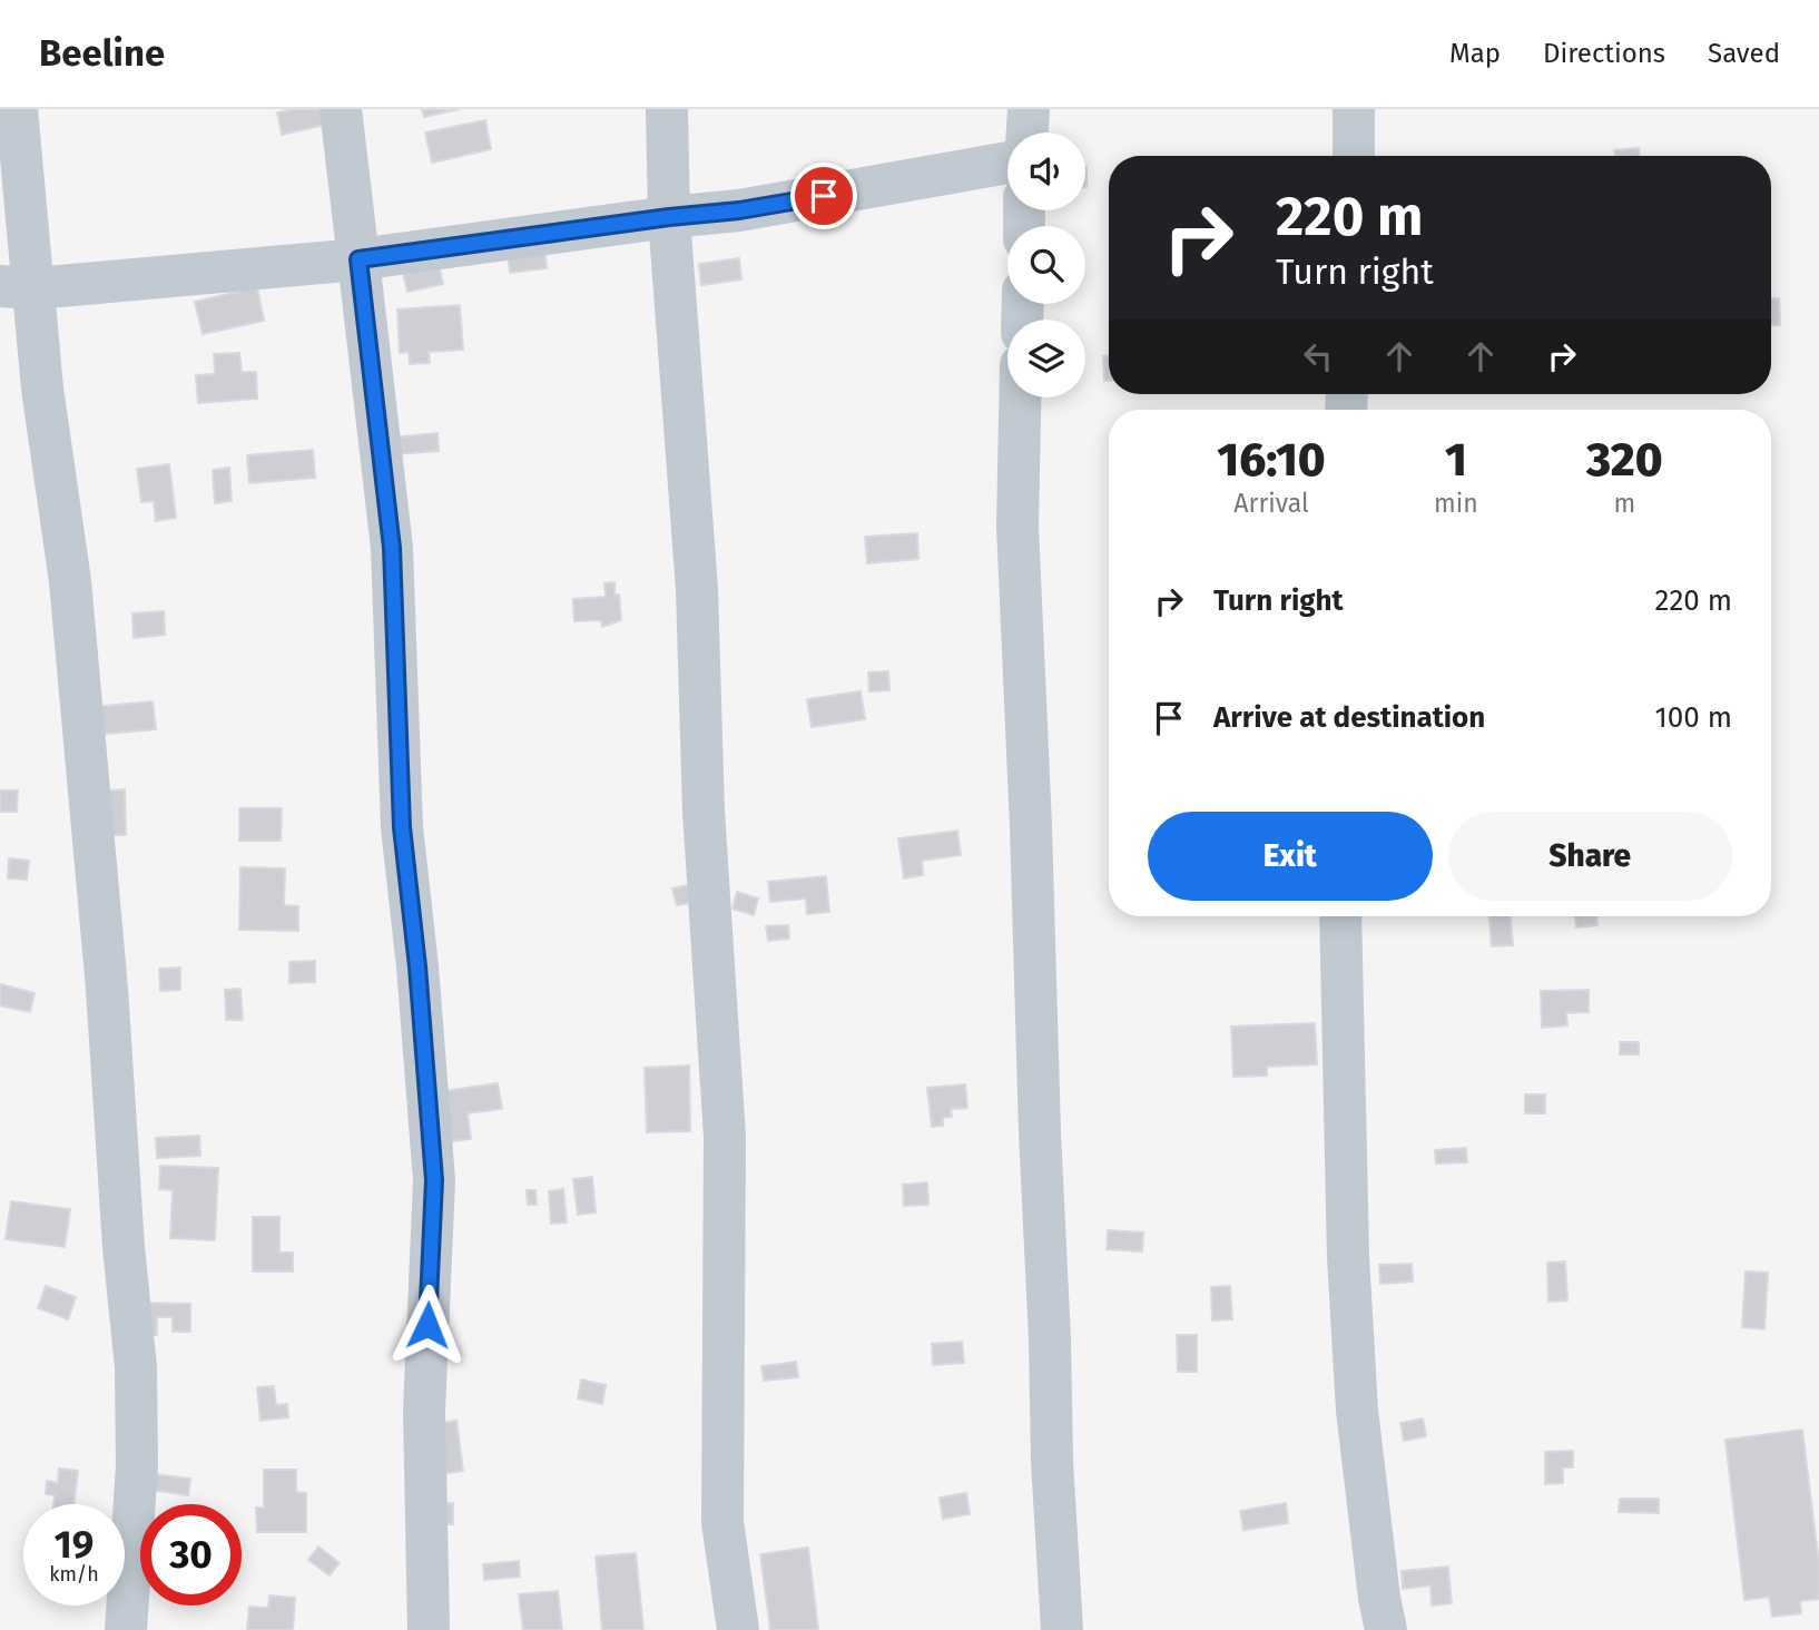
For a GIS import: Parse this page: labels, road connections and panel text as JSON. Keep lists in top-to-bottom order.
{
  "page": {
    "header": "Beeline",
    "nav": ["Map", "Directions", "Saved"],
    "turn": ["220 m", "Turn right"],
    "eta": [
      "16:10",
      "Arrival",
      "1",
      "min",
      "320",
      "m"
    ],
    "list": [
      {
        "name": "Turn right",
        "value": "220 m"
      },
      {
        "name": "Arrive at destination",
        "value": "100 m"
      }
    ],
    "buttons": ["Exit", "Share"],
    "speed": "19 km/h",
    "limit": "30"
  }
}
